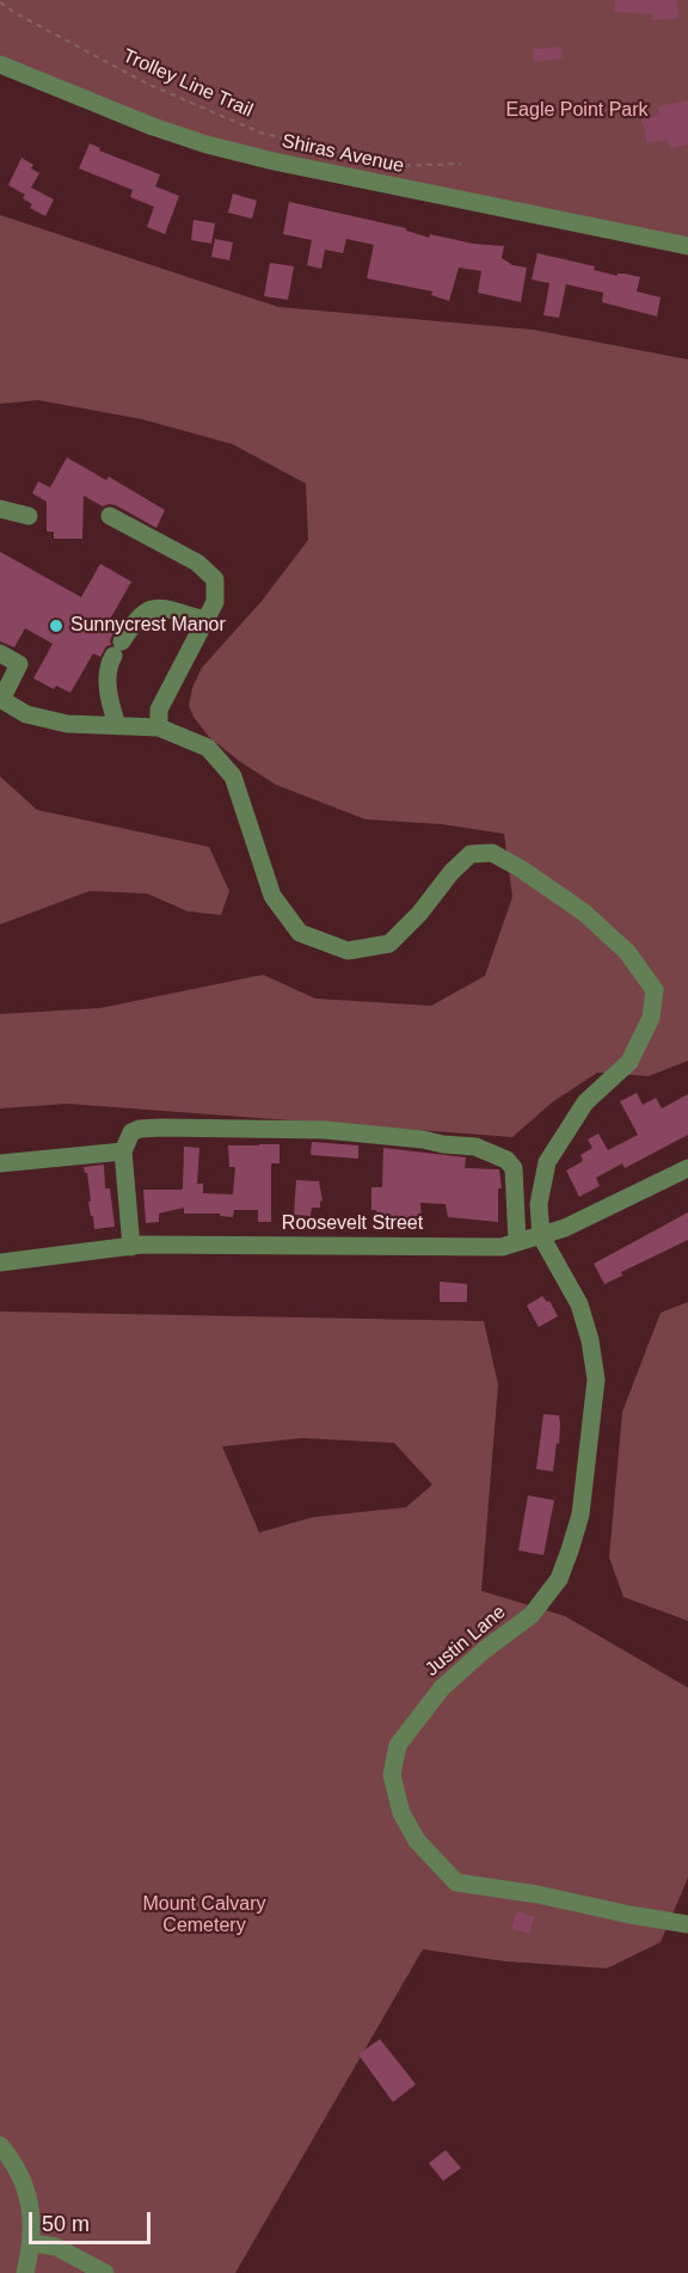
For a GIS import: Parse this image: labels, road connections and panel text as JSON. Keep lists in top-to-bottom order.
{
  "streets": {
    "street": ["Shiras Avenue", "Roosevelt Street", "Justin Lane"],
    "path": ["Trolley Line Trail"]
  },
  "crossings": [
    ["Roosevelt Street", "Justin Lane"]
  ],
  "parks": ["Eagle Point Park", "Mount Calvary Cemetery"],
  "places": ["Sunnycrest Manor"],
  "scale_bar": "50 m"
}
